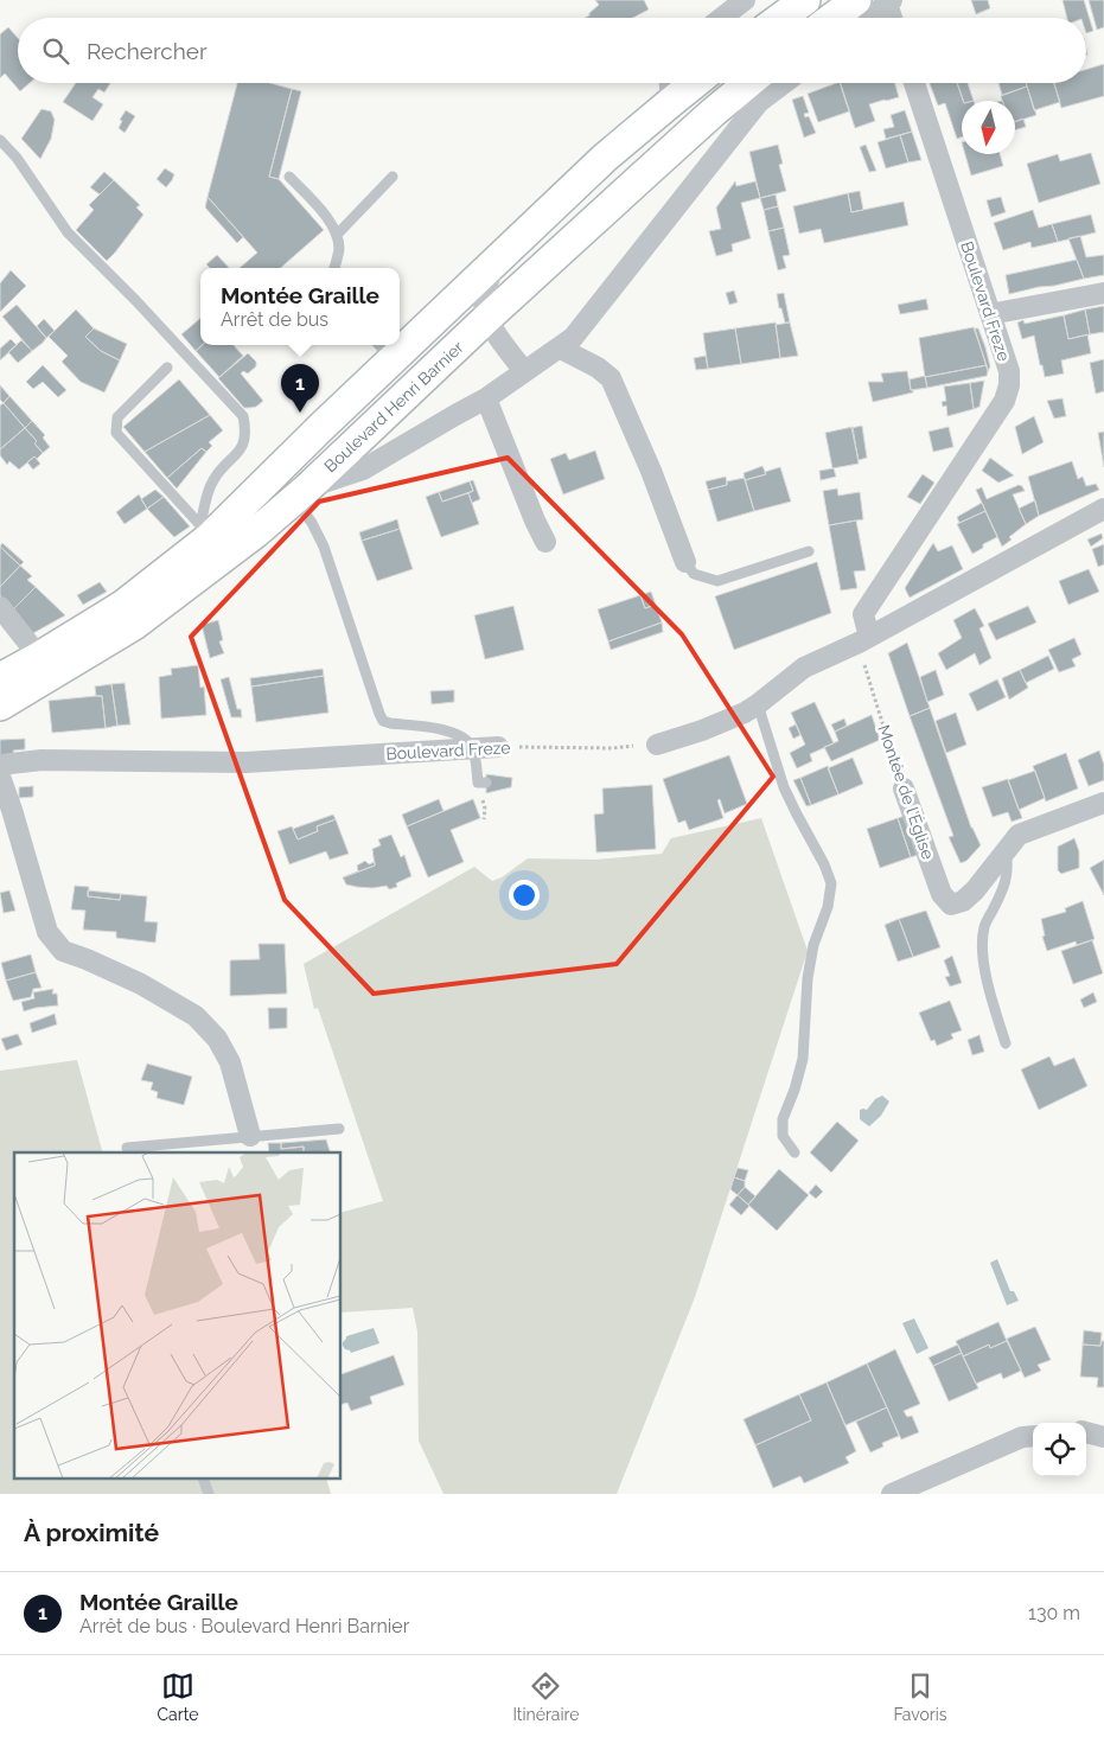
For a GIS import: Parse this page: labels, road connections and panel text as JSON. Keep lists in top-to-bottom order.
{
  "streets": {
    "main road": ["Boulevard Henri Barnier"],
    "street": ["Boulevard Freze", "Montée de l'Église"]
  },
  "north": "bottom",
  "page": {
    "search": "Rechercher",
    "popup": ["Montée Graille", "Arrêt de bus"],
    "pins": "1",
    "heading": "À proximité",
    "list": [
      {
        "mark": "1",
        "name": "Montée Graille",
        "note": "Arrêt de bus · Boulevard Henri Barnier",
        "value": "130 m"
      }
    ],
    "nav": ["Carte", "Itinéraire", "Favoris"]
  }
}
